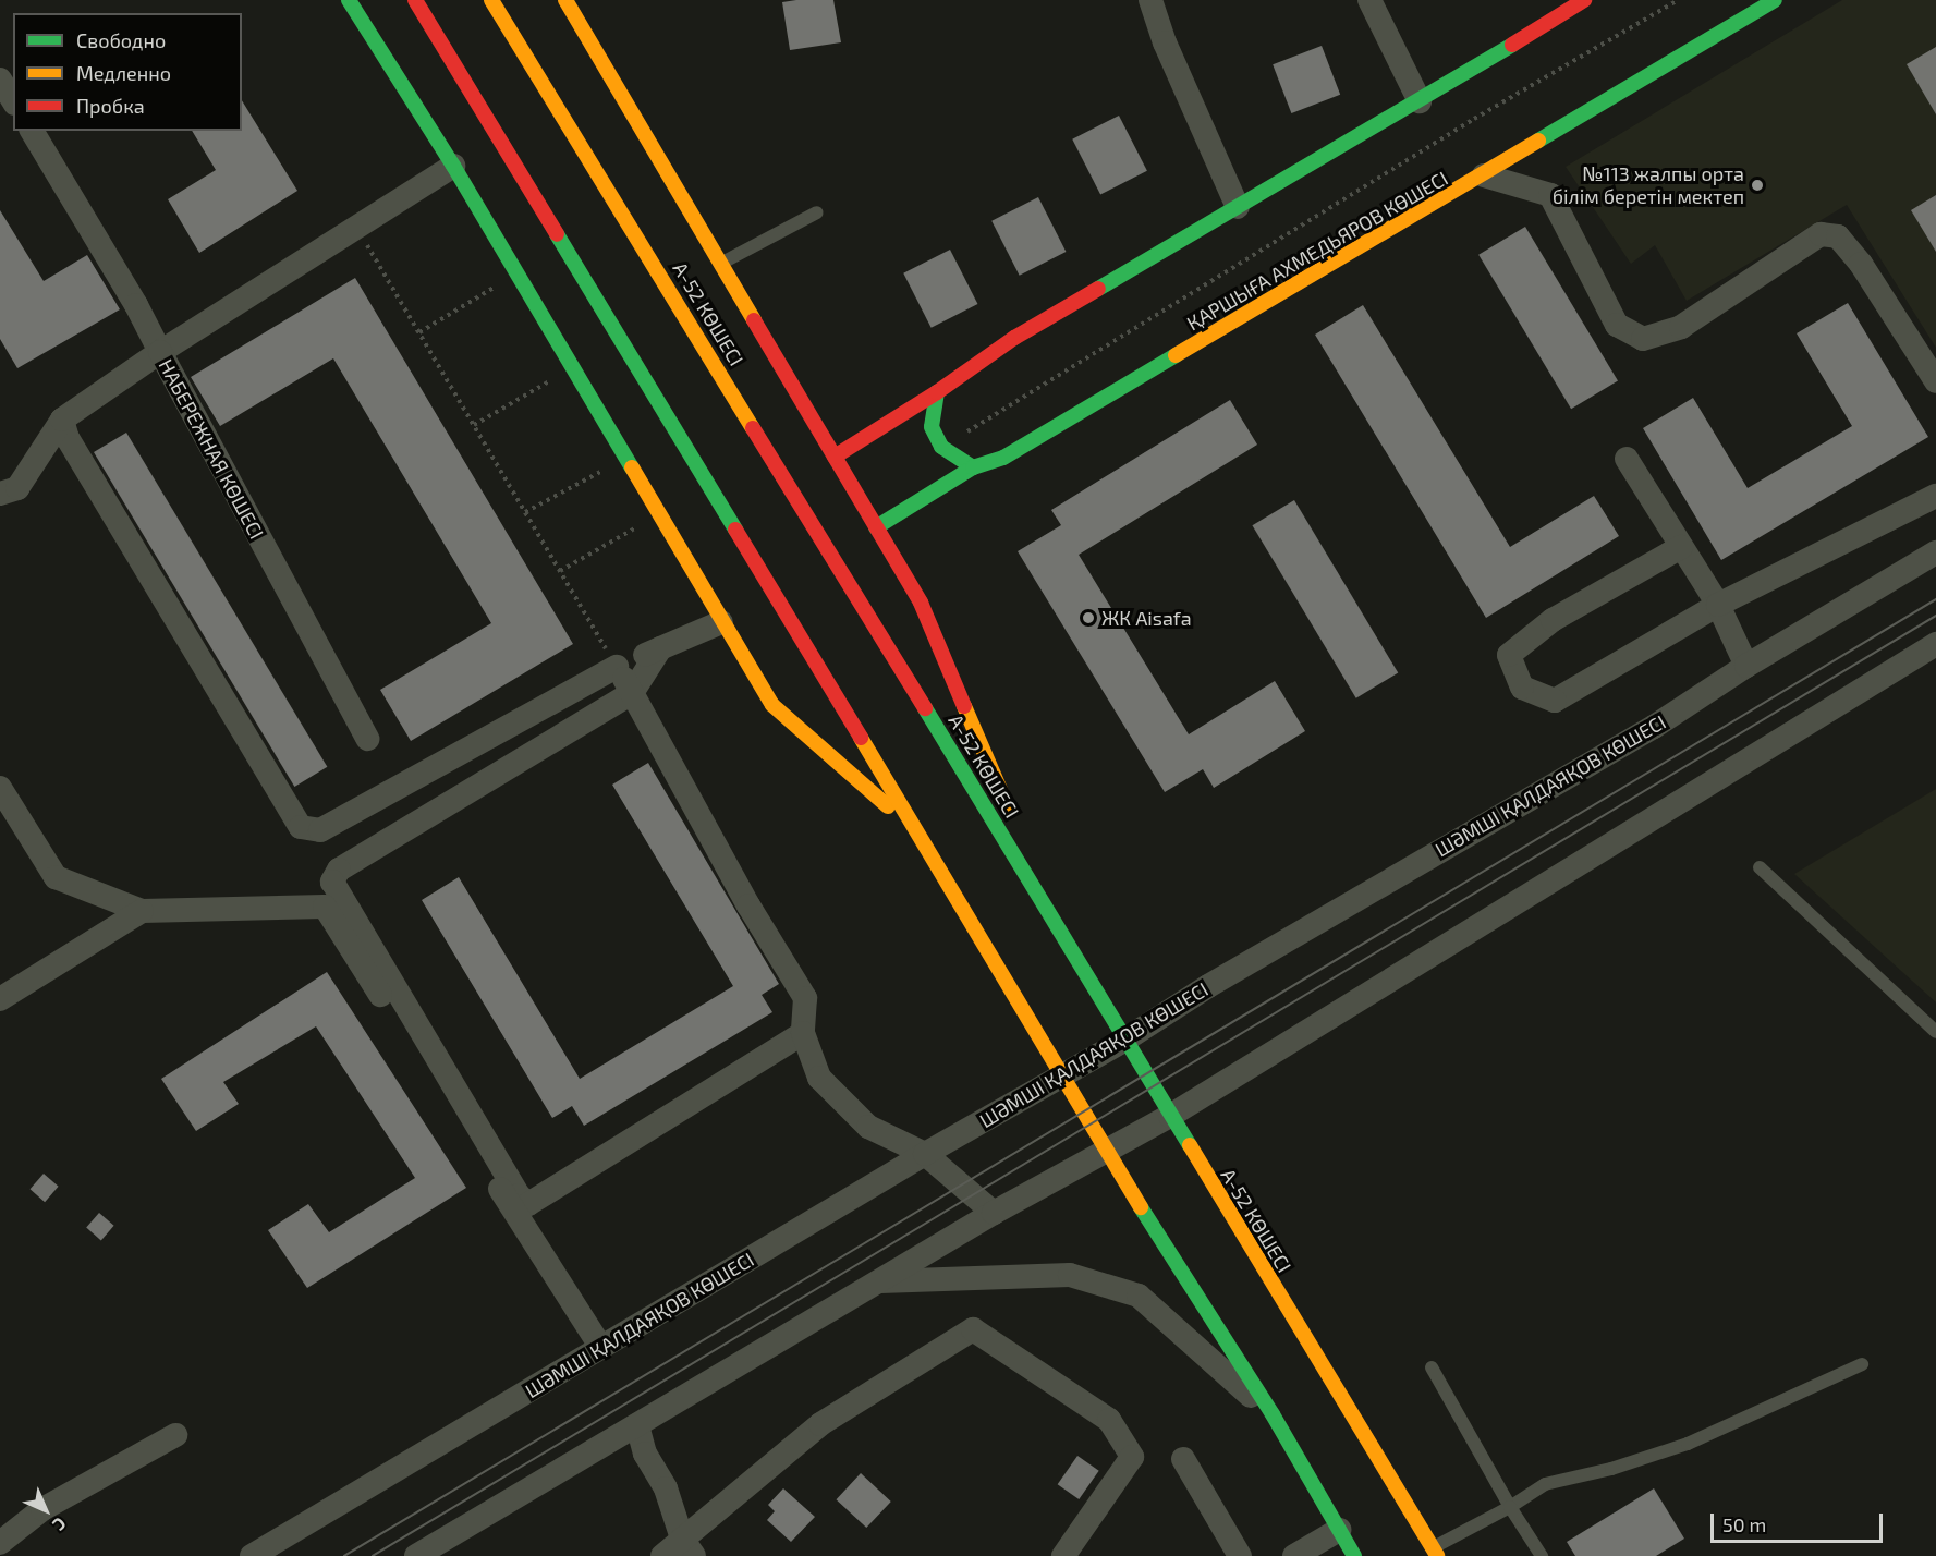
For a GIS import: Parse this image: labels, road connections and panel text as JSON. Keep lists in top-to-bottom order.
{
  "streets": {
    "street": [
      "ҚАРШЫҒА АХМЕДЬЯРОВ КӨШЕСІ",
      "А-52 КӨШЕСІ",
      "НАБЕРЕЖНАЯ КӨШЕСІ",
      "ШӘМШІ ҚАЛДАЯҚОВ КӨШЕСІ"
    ]
  },
  "crossings": [
    ["А-52 КӨШЕСІ", "ШӘМШІ ҚАЛДАЯҚОВ КӨШЕСІ"]
  ],
  "places": ["№113 жалпы орта білім беретін мектеп", "ЖК Aisafa"],
  "legend": ["Свободно", "Медленно", "Пробка"],
  "scale_bar": "50 m",
  "north": "bottom right"
}
